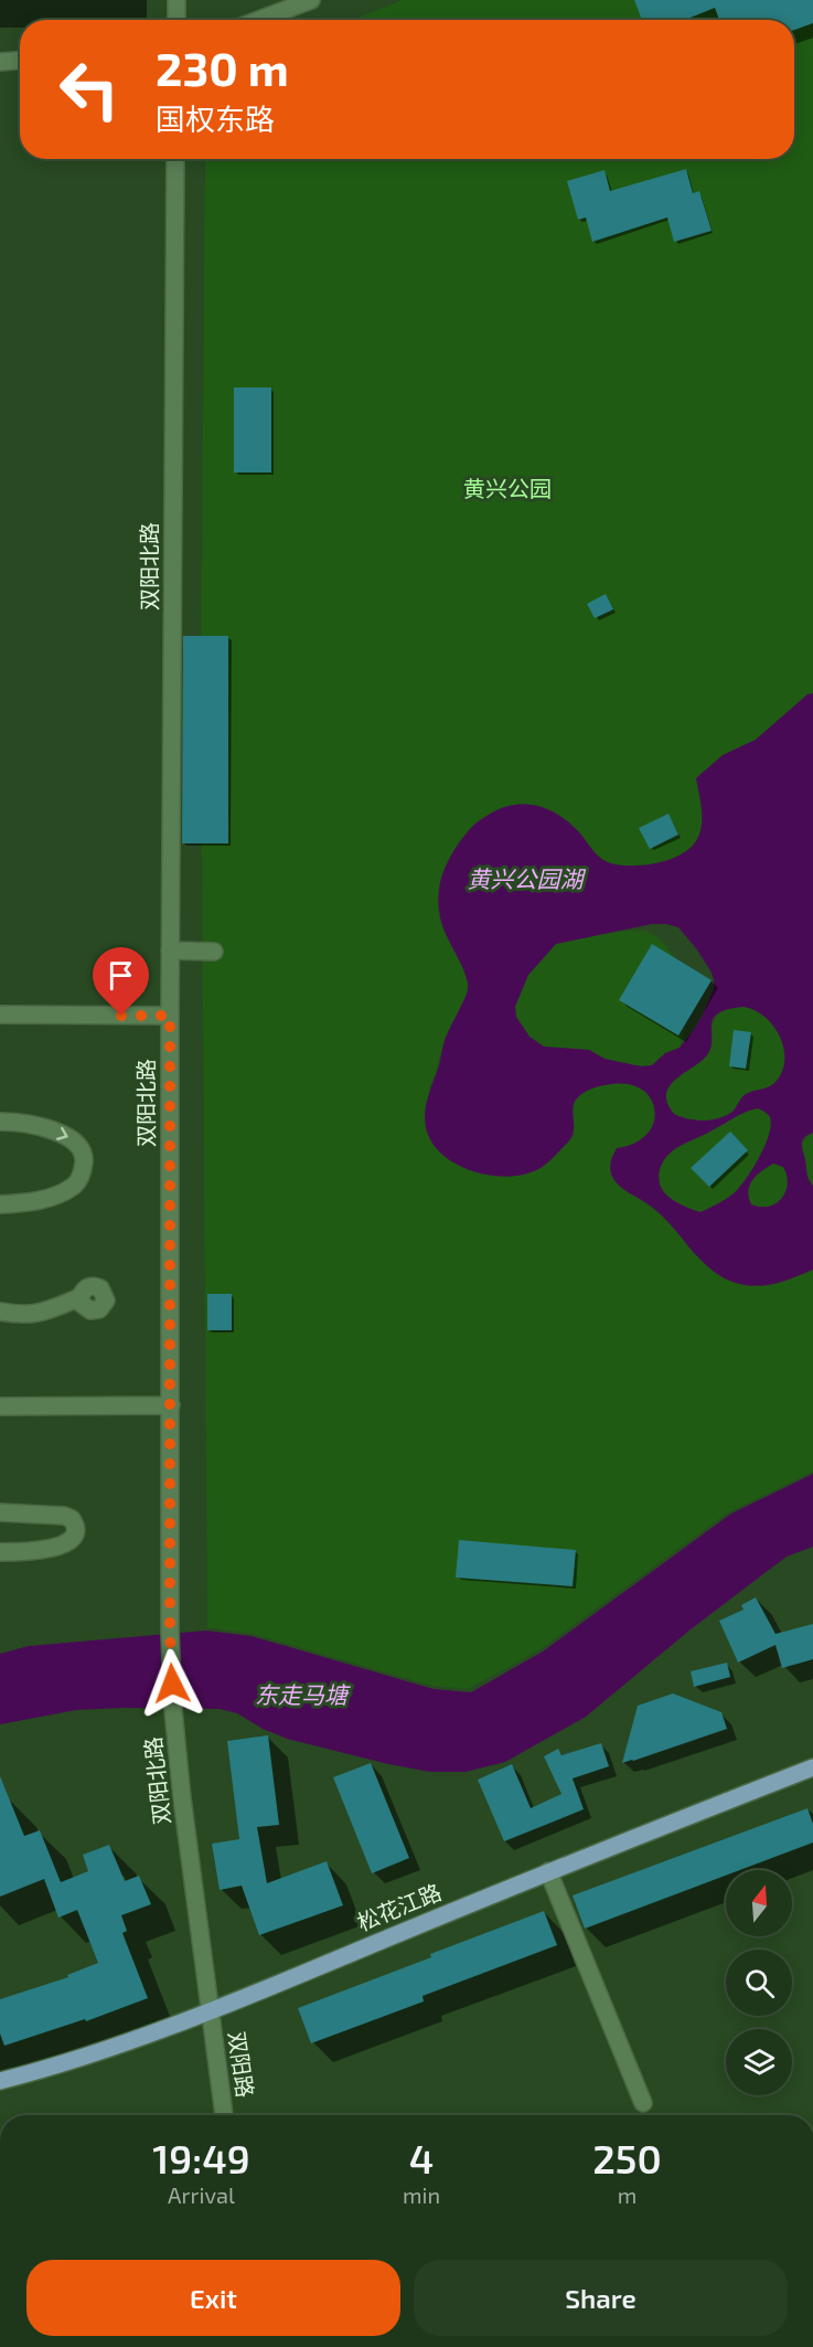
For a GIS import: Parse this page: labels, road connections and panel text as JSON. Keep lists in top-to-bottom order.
{
  "streets": {
    "main road": ["松花江路"],
    "street": ["双阳北路", "双阳路"]
  },
  "crossings": [
    ["双阳北路", "松花江路"],
    ["双阳北路", "双阳路"],
    ["松花江路", "双阳路"]
  ],
  "water": ["黄兴公园湖", "东走马塘"],
  "parks": ["黄兴公园"],
  "north": "top",
  "page": {
    "turn": ["230 m", "国权东路"],
    "eta": [
      "19:49",
      "Arrival",
      "4",
      "min",
      "250",
      "m"
    ],
    "buttons": ["Exit", "Share"]
  }
}
